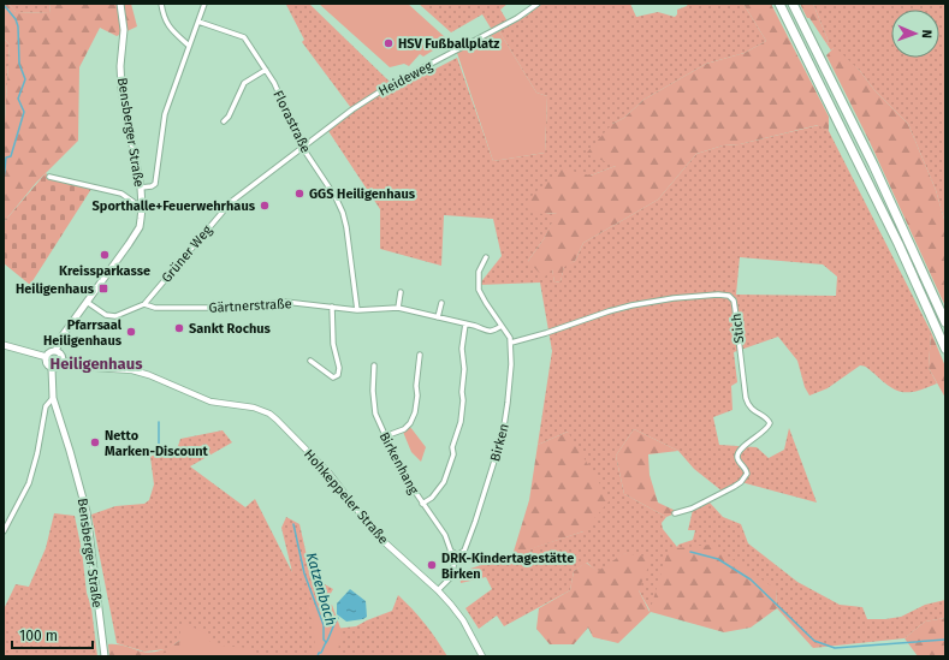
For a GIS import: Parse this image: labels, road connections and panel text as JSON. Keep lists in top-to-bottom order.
{
  "streets": {
    "main road": ["Bensberger Straße"],
    "street": [
      "Heideweg",
      "Florastraße",
      "Grüner Weg",
      "Gärtnerstraße",
      "Stich",
      "Birken",
      "Birkenhang",
      "Hohkeppeler Straße"
    ]
  },
  "crossings": [
    ["Heideweg", "Florastraße"],
    ["Heideweg", "Grüner Weg"],
    ["Florastraße", "Grüner Weg"],
    ["Florastraße", "Gärtnerstraße"],
    ["Bensberger Straße", "Grüner Weg"],
    ["Bensberger Straße", "Hohkeppeler Straße"],
    ["Grüner Weg", "Gärtnerstraße"],
    ["Stich", "Birken"],
    ["Birken", "Hohkeppeler Straße"]
  ],
  "districts": ["Heiligenhaus"],
  "water": ["Katzenbach"],
  "places": {
    "other": [
      "HSV Fußballplatz",
      "GGS Heiligenhaus",
      "Sporthalle+Feuerwehrhaus",
      "Kreissparkasse",
      "Sankt Rochus",
      "Pfarrsaal Heiligenhaus",
      "Netto Marken-Discount",
      "DRK-Kindertagestätte Birken"
    ],
    "transit": ["Heiligenhaus"]
  },
  "scale_bar": "100 m",
  "north": "right"
}
